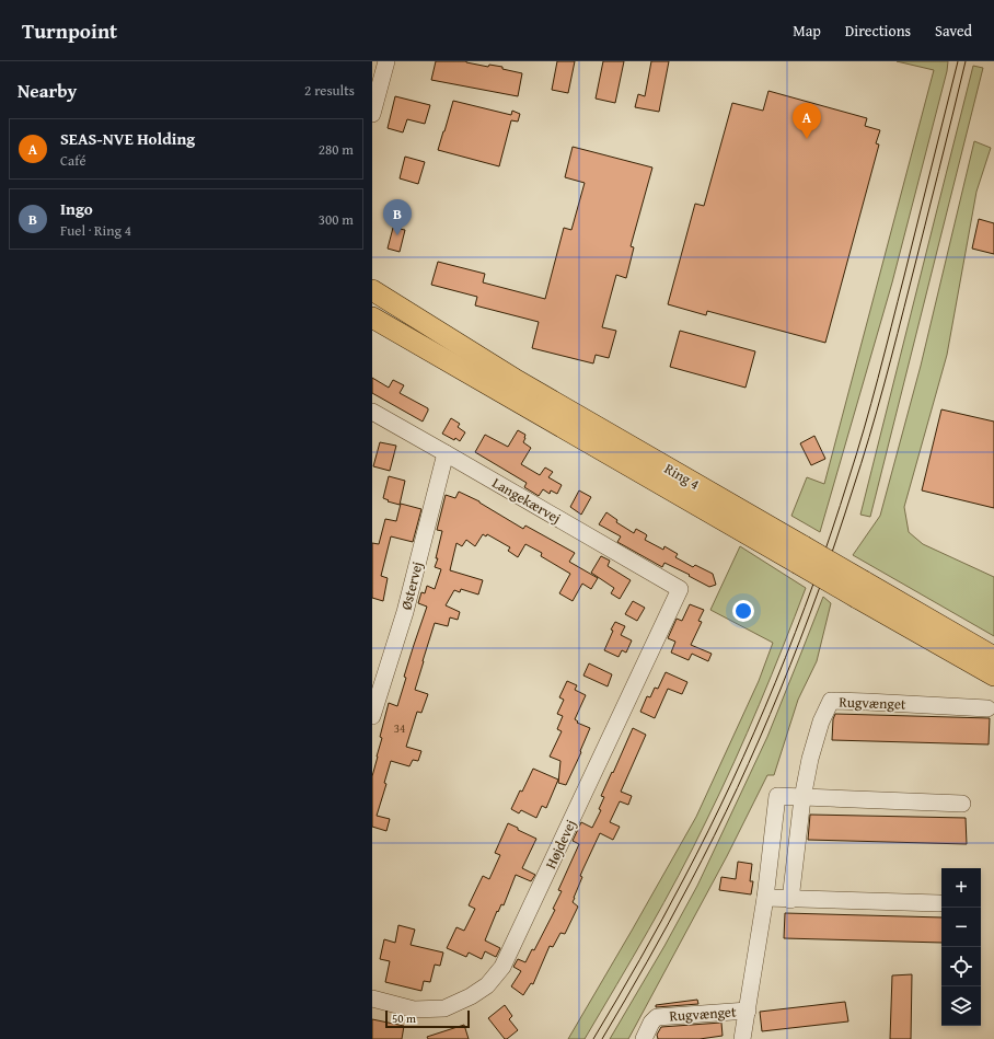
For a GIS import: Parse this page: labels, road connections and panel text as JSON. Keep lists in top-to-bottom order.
{
  "streets": {
    "main road": ["Ring 4"],
    "street": [
      "Langekærvej",
      "Østervej",
      "Rugvænget",
      "Højdevej"
    ]
  },
  "crossings": [
    ["Langekærvej", "Østervej"],
    ["Langekærvej", "Højdevej"]
  ],
  "house_numbers": ["34"],
  "scale_bar": "50 m",
  "page": {
    "header": "Turnpoint",
    "nav": ["Map", "Directions", "Saved"],
    "heading": ["Nearby", "2 results"],
    "pins": ["A", "B"],
    "list": [
      {
        "mark": "A",
        "name": "SEAS-NVE Holding",
        "note": "Café",
        "value": "280 m"
      },
      {
        "mark": "B",
        "name": "Ingo",
        "note": "Fuel · Ring 4",
        "value": "300 m"
      }
    ],
    "map_buttons": ["+", "−"],
    "scale": "50 m"
  }
}
